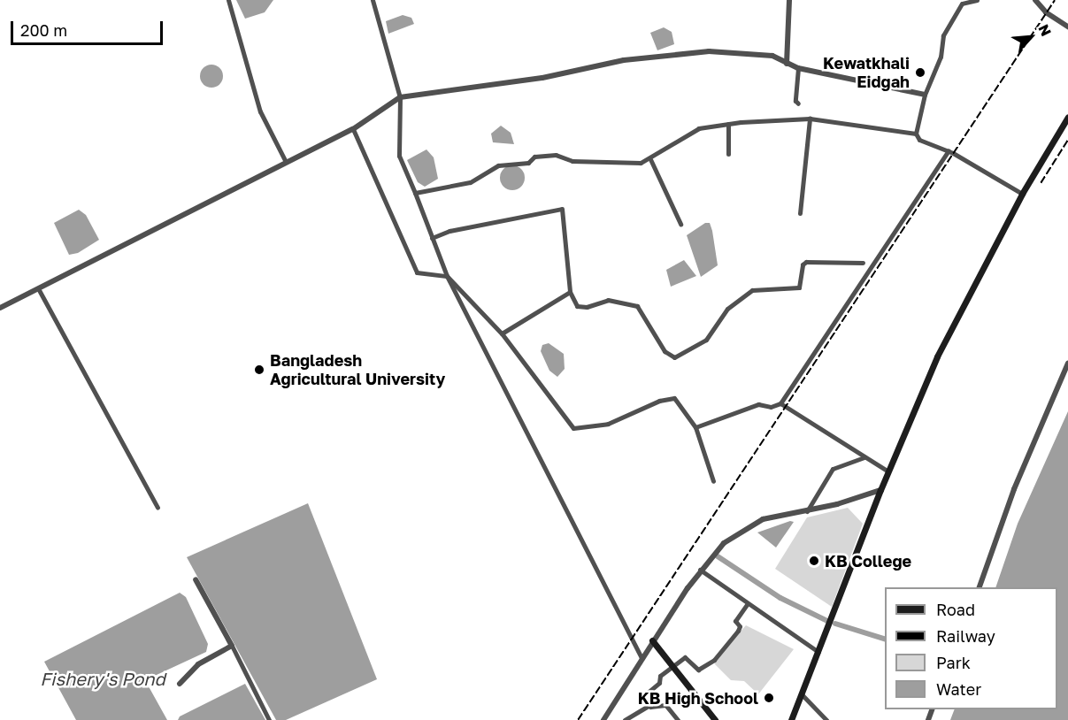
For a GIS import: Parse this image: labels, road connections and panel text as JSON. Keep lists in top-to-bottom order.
{
  "water": ["Fishery's Pond"],
  "places": [
    "Kewatkhali Eidgah",
    "Bangladesh Agricultural University",
    "KB College",
    "KB High School"
  ],
  "legend": [
    "Road",
    "Railway",
    "Park",
    "Water"
  ],
  "scale_bar": "200 m",
  "north": "top right"
}
